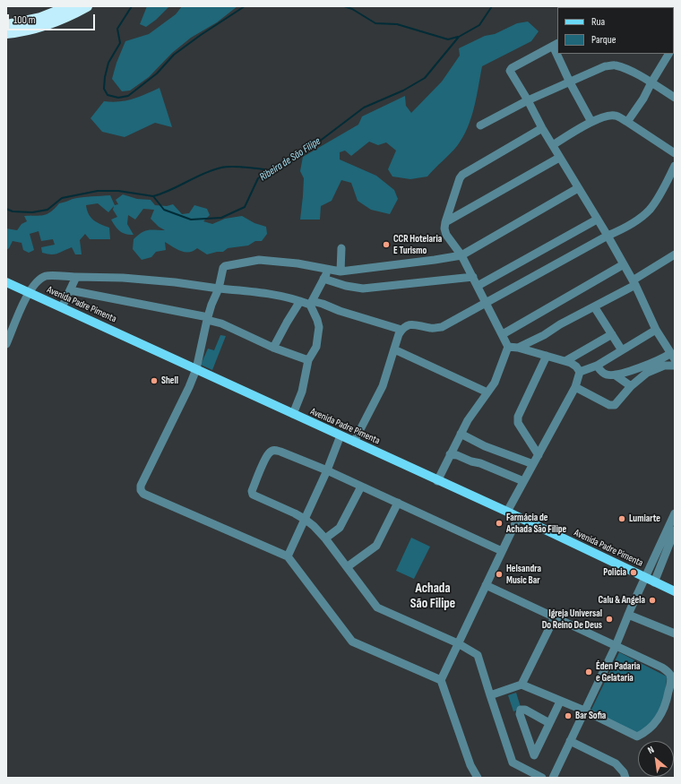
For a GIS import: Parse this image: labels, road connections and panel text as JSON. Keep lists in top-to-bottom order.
{
  "streets": {
    "main road": ["Avenida Padre Pimenta"]
  },
  "districts": ["Achada São Filipe"],
  "water": ["Ribeira de São Filipe"],
  "places": [
    "CCR Hotelaria E Turismo",
    "Shell",
    "Lumiarte",
    "Farmácia de Achada São Filipe",
    "Policia",
    "Helsandra Music Bar",
    "Calu & Angela",
    "Igreja Universal Do Reino De Deus",
    "Éden Padaria e Gelataria",
    "Bar Sofia"
  ],
  "legend": ["Rua", "Parque"],
  "scale_bar": "100 m",
  "north": "top left"
}
